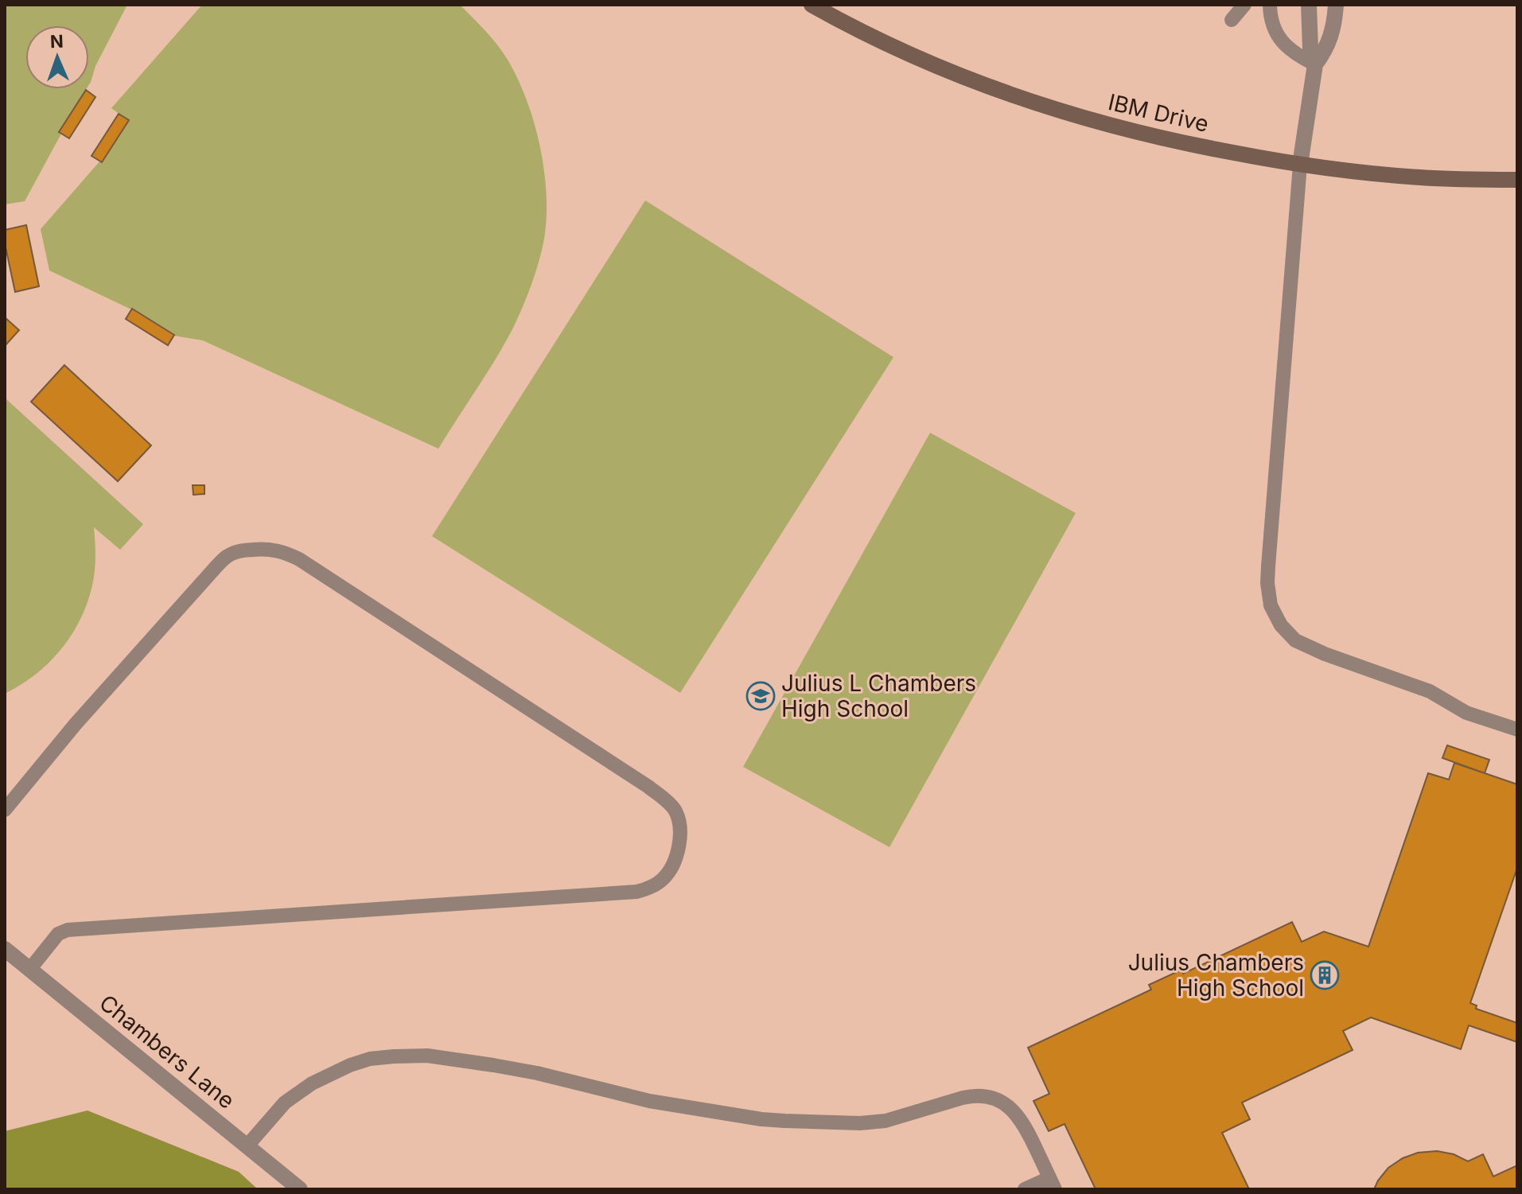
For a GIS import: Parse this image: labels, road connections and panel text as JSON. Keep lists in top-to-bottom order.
{
  "streets": {
    "street": ["IBM Drive", "Chambers Lane"]
  },
  "places": {
    "school or university": ["Julius L Chambers High School"],
    "building": ["Julius Chambers High School"]
  },
  "north": "top"
}
